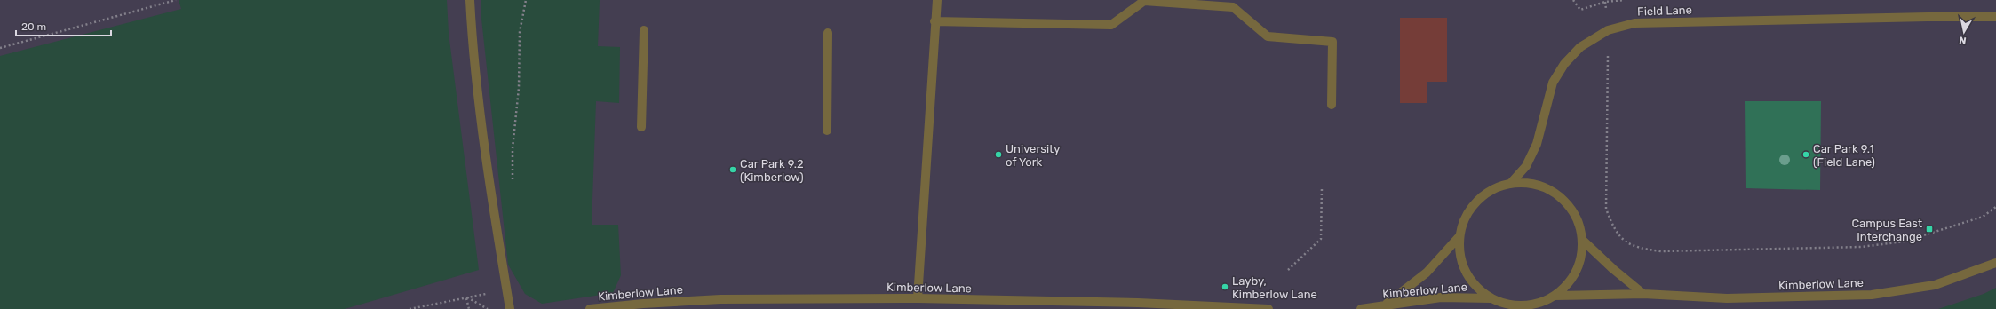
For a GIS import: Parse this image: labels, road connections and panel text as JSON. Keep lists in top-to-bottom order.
{
  "streets": {
    "street": ["Field Lane", "Kimberlow Lane"]
  },
  "crossings": [
    ["Field Lane", "Kimberlow Lane"]
  ],
  "places": {
    "other": [
      "University of York",
      "Car Park 9.1 (Field Lane)",
      "Car Park 9.2 (Kimberlow)",
      "Layby, Kimberlow Lane"
    ],
    "transit": ["Campus East Interchange"]
  },
  "scale_bar": "20 m",
  "north": "bottom"
}
